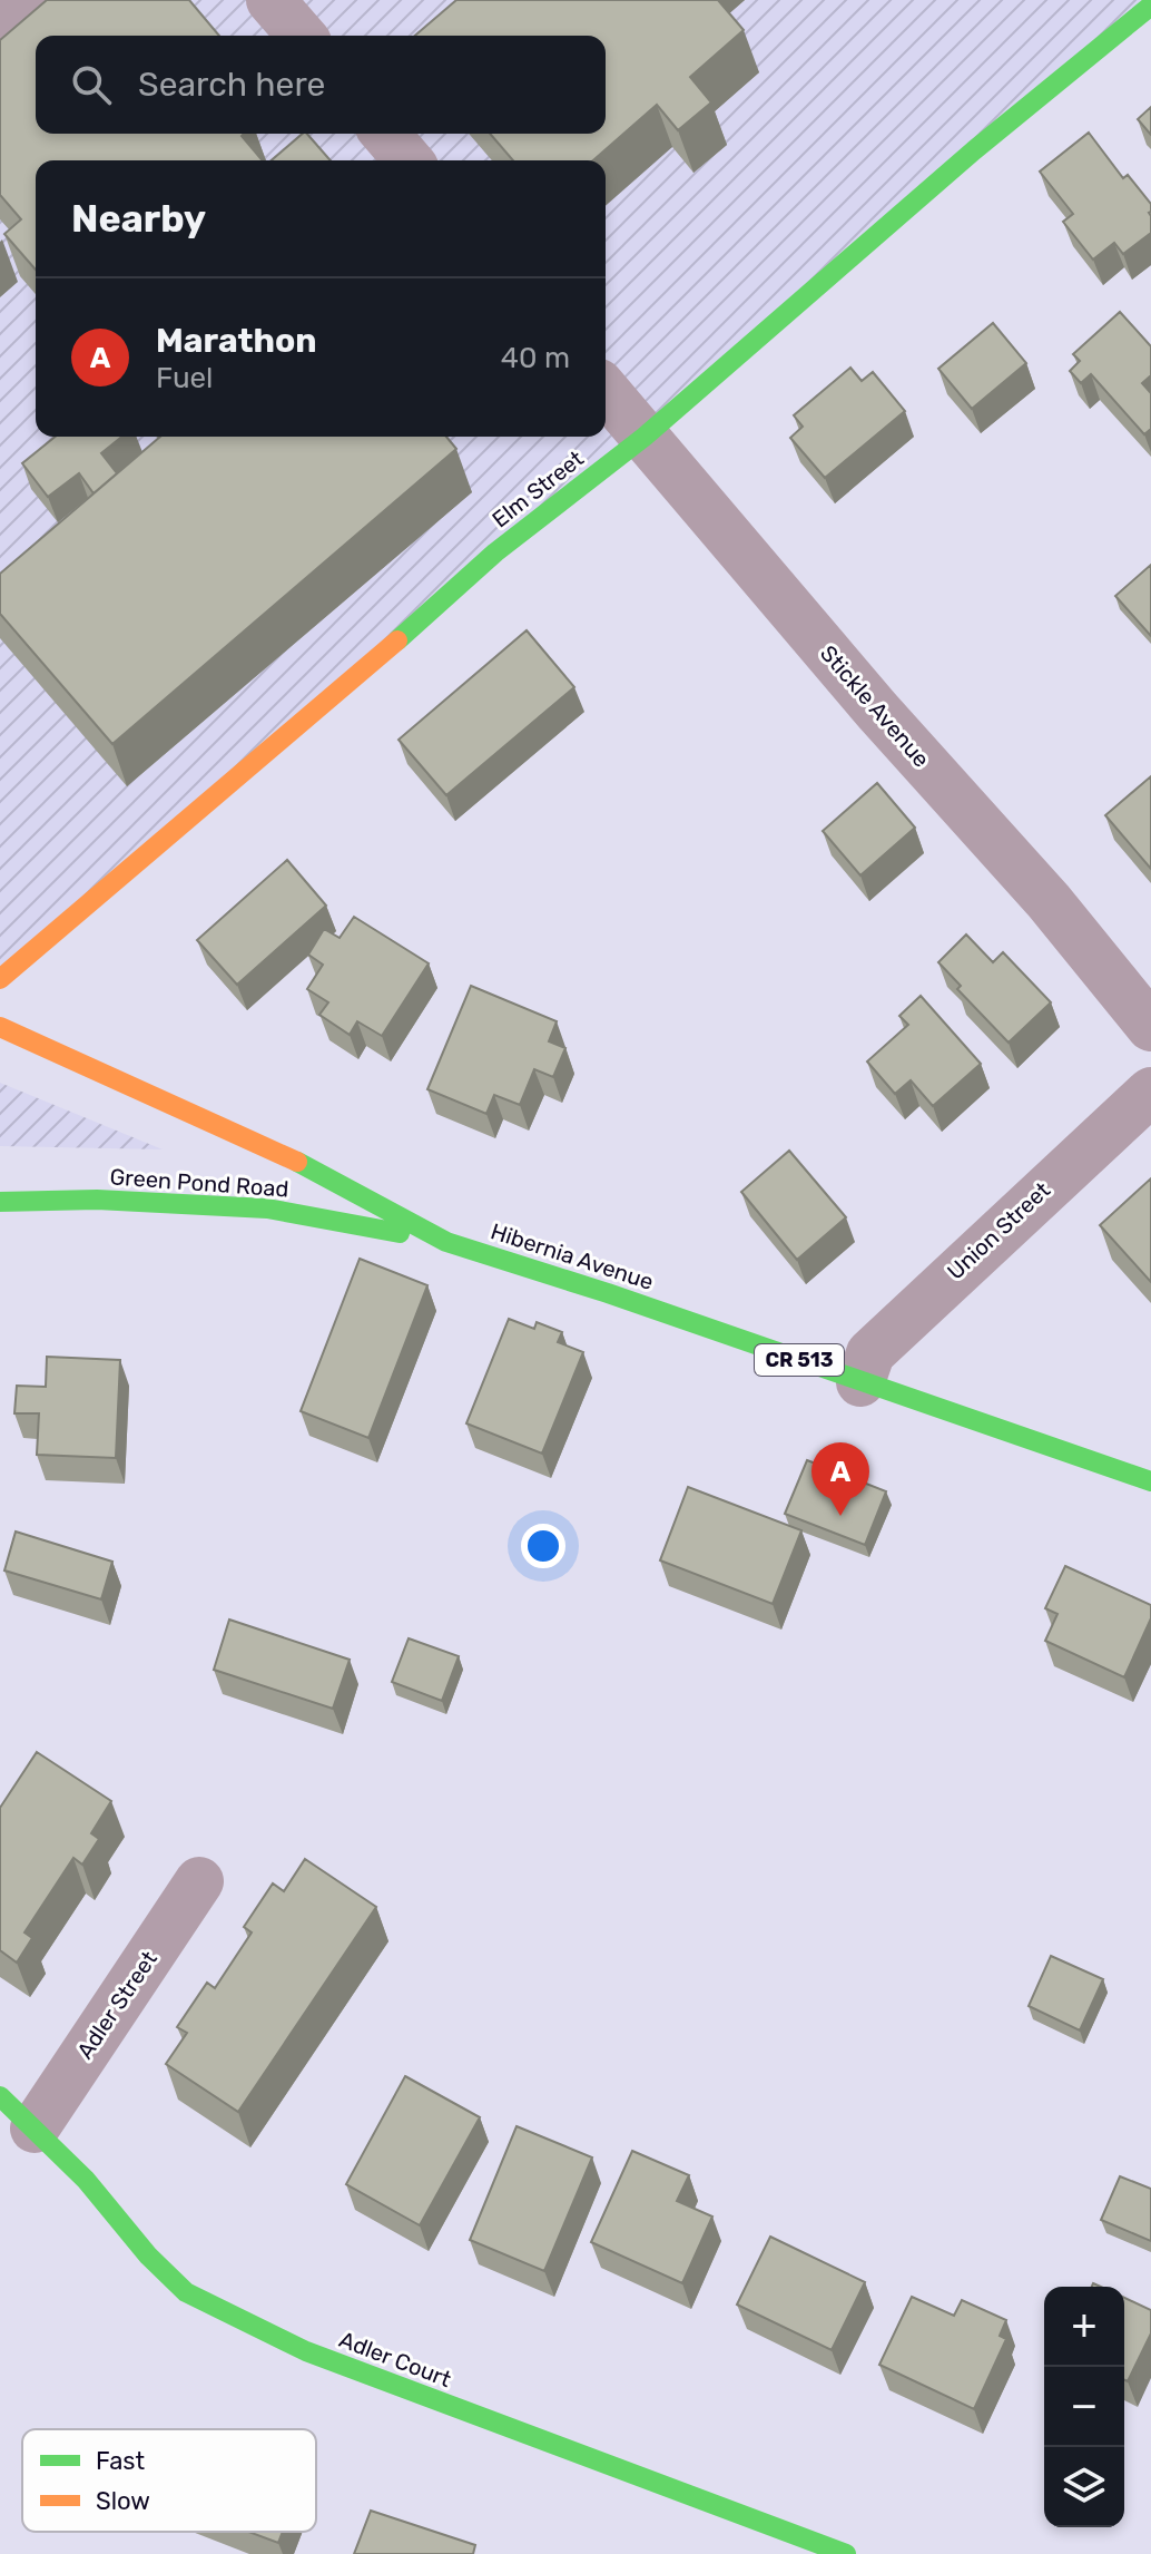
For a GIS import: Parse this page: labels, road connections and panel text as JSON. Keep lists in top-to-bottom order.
{
  "streets": {
    "street": [
      "Elm Street",
      "Stickle Avenue",
      "Green Pond Road",
      "Union Street",
      "Hibernia Avenue",
      "CR 513",
      "Adler Street",
      "Adler Court"
    ]
  },
  "crossings": [
    ["Elm Street", "Stickle Avenue"],
    ["Green Pond Road", "Hibernia Avenue"],
    ["Union Street", "Hibernia Avenue"],
    ["Adler Street", "Adler Court"]
  ],
  "legend": ["Fast", "Slow"],
  "page": {
    "search": "Search here",
    "heading": "Nearby",
    "list": [
      {
        "mark": "A",
        "name": "Marathon",
        "note": "Fuel",
        "value": "40 m"
      }
    ],
    "pins": "A",
    "map_buttons": ["+", "−"]
  }
}
